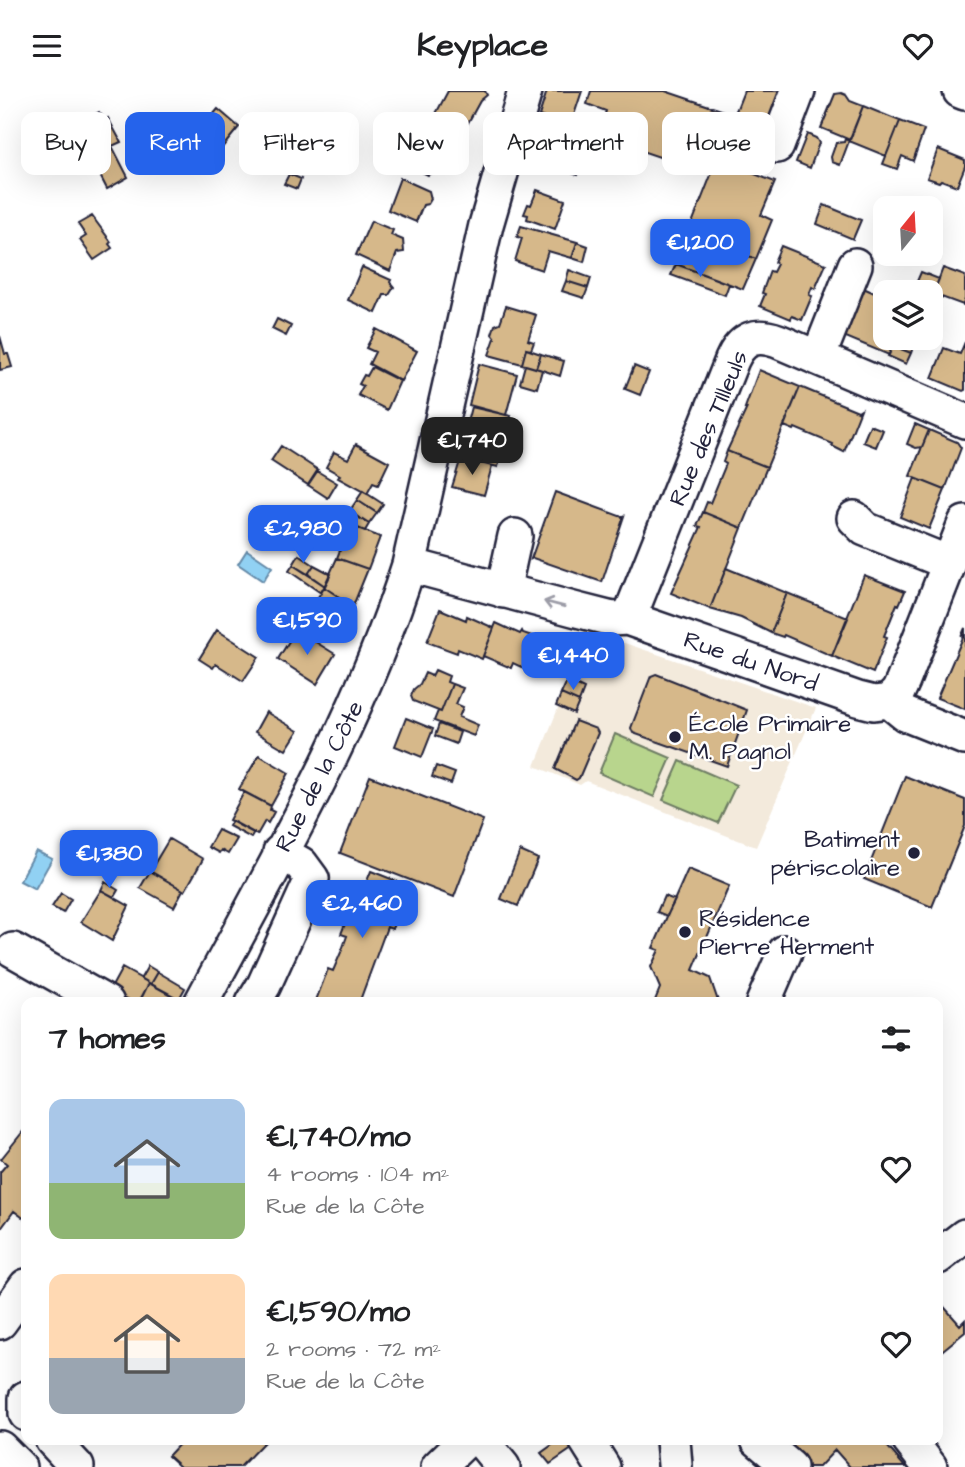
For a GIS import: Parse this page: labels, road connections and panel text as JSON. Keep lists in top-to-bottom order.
{
  "streets": {
    "street": ["Rue des TIlleuls", "Rue du Nord", "Rue de la Côte"]
  },
  "crossings": [
    ["Rue des TIlleuls", "Rue du Nord"],
    ["Rue du Nord", "Rue de la Côte"]
  ],
  "places": ["École Primaire M. Pagnol", "Batiment périscolaire", "Résidence Pierre Herment"],
  "north": "top",
  "page": {
    "header": "Keyplace",
    "chip": [
      "Buy",
      "Rent",
      "Filters",
      "New",
      "Apartment",
      "House"
    ],
    "price": [
      "€1,200",
      "€1,740",
      "€2,980",
      "€1,590",
      "€1,440",
      "€1,380",
      "€2,460"
    ],
    "heading": "7 homes",
    "list": [
      {
        "name": "€1,740/mo",
        "note": "4 rooms · 104 m² · Rue de la Côte"
      },
      {
        "name": "€1,590/mo",
        "note": "2 rooms · 72 m² · Rue de la Côte"
      }
    ]
  }
}
